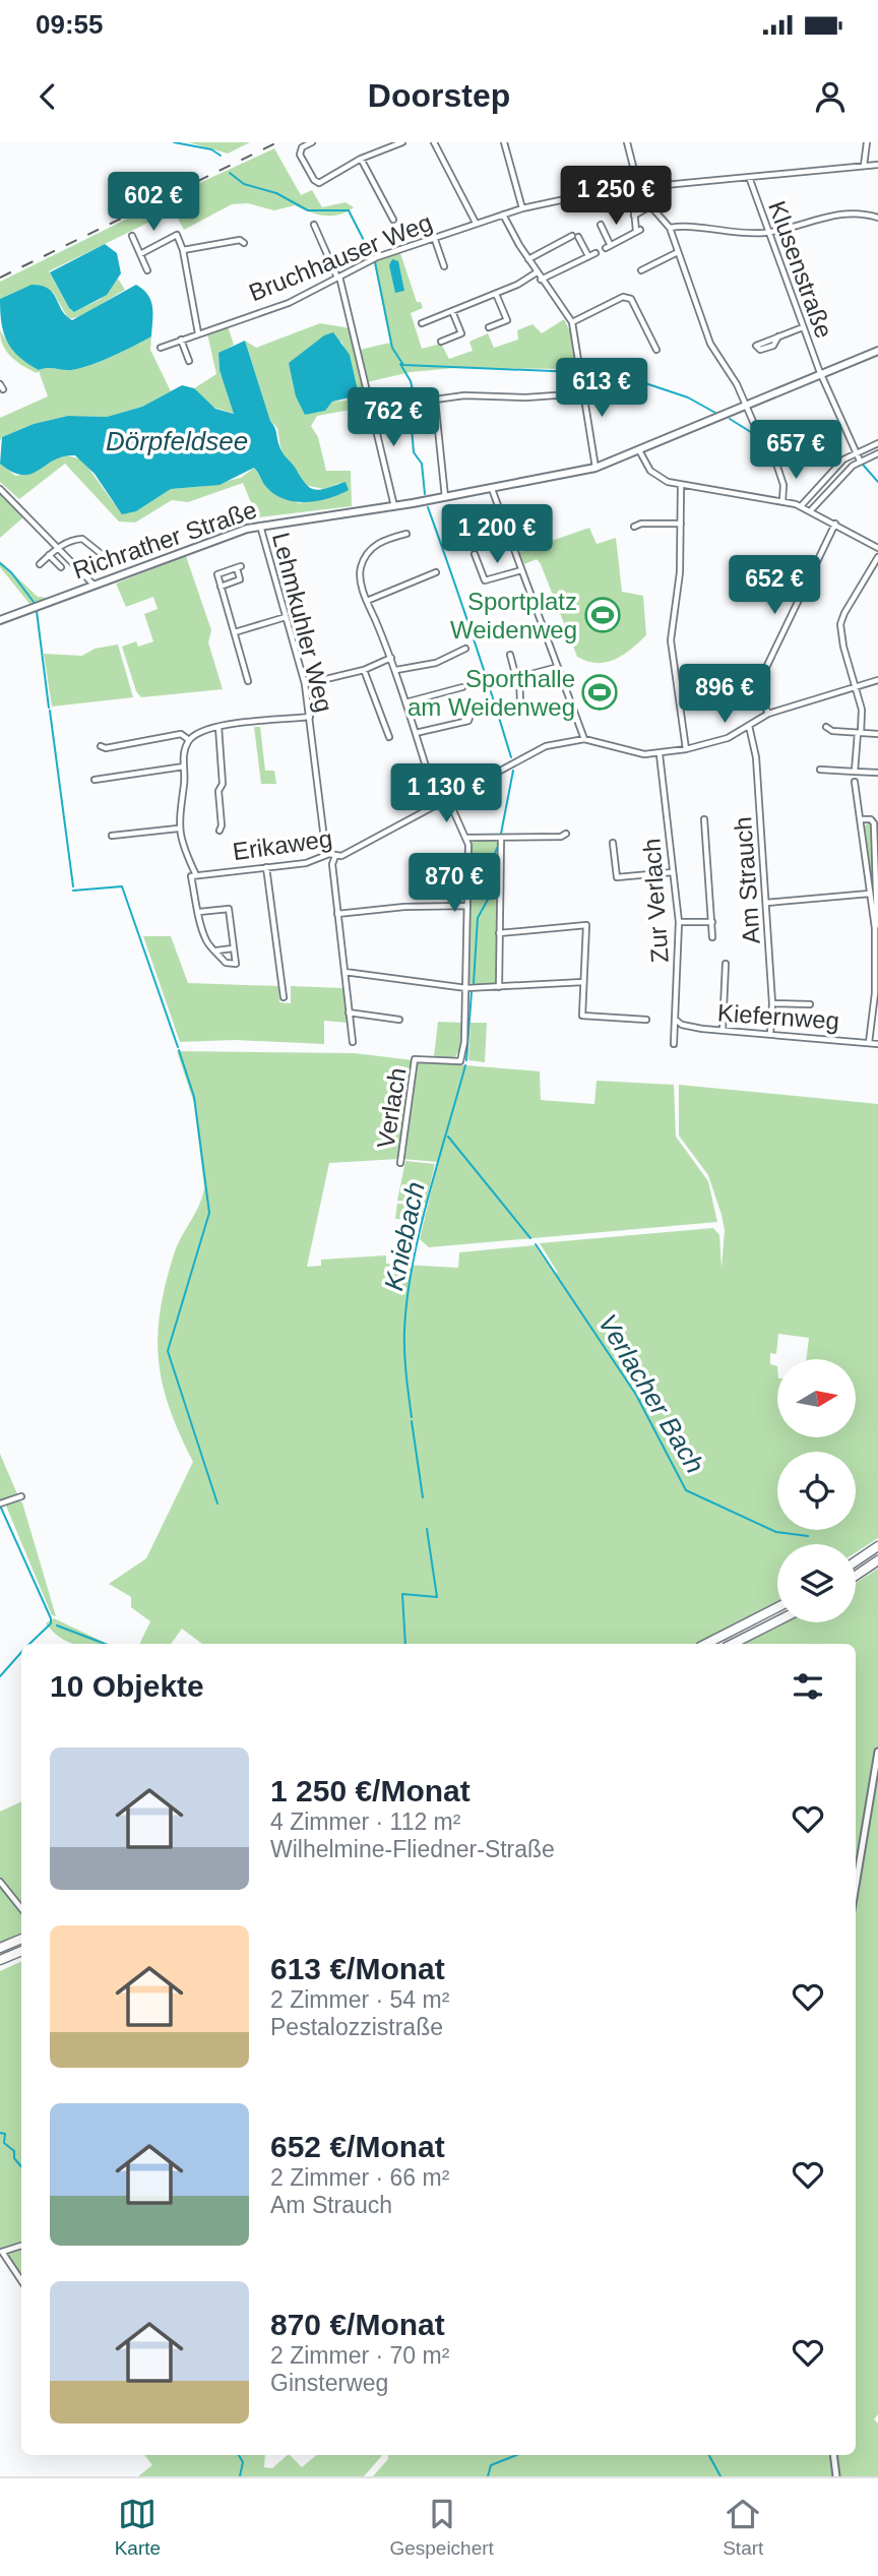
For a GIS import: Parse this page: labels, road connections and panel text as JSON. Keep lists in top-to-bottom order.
{
  "streets": {
    "main road": ["Richrather Straße"],
    "street": [
      "Bruchhauser Weg",
      "Klusenstraße",
      "Lehmkuhler Weg",
      "Erikaweg",
      "Am Strauch",
      "Zur Verlach",
      "Kiefernweg",
      "Verlach"
    ]
  },
  "crossings": [
    ["Bruchhauser Weg", "Klusenstraße"],
    ["Klusenstraße", "Richrather Straße"],
    ["Richrather Straße", "Lehmkuhler Weg"],
    ["Lehmkuhler Weg", "Erikaweg"],
    ["Erikaweg", "Am Strauch"],
    ["Erikaweg", "Zur Verlach"],
    ["Am Strauch", "Kiefernweg"],
    ["Zur Verlach", "Kiefernweg"]
  ],
  "water": ["Dörpfeldsee", "Kniebach", "Verlacher Bach"],
  "places": {
    "sports": ["Sportplatz Weidenweg", "Sporthalle am Weidenweg"]
  },
  "north": "right",
  "page": {
    "status": "09:55",
    "header": "Doorstep",
    "price": [
      "1 250 €",
      "602 €",
      "613 €",
      "762 €",
      "657 €",
      "1 200 €",
      "652 €",
      "896 €",
      "1 130 €",
      "870 €"
    ],
    "heading": "10 Objekte",
    "list": [
      {
        "name": "1 250 €/Monat",
        "note": "4 Zimmer · 112 m² · Wilhelmine-Fliedner-Straße"
      },
      {
        "name": "613 €/Monat",
        "note": "2 Zimmer · 54 m² · Pestalozzistraße"
      },
      {
        "name": "652 €/Monat",
        "note": "2 Zimmer · 66 m² · Am Strauch"
      },
      {
        "name": "870 €/Monat",
        "note": "2 Zimmer · 70 m² · Ginsterweg"
      }
    ],
    "tabs": ["Karte", "Gespeichert", "Start"]
  }
}
